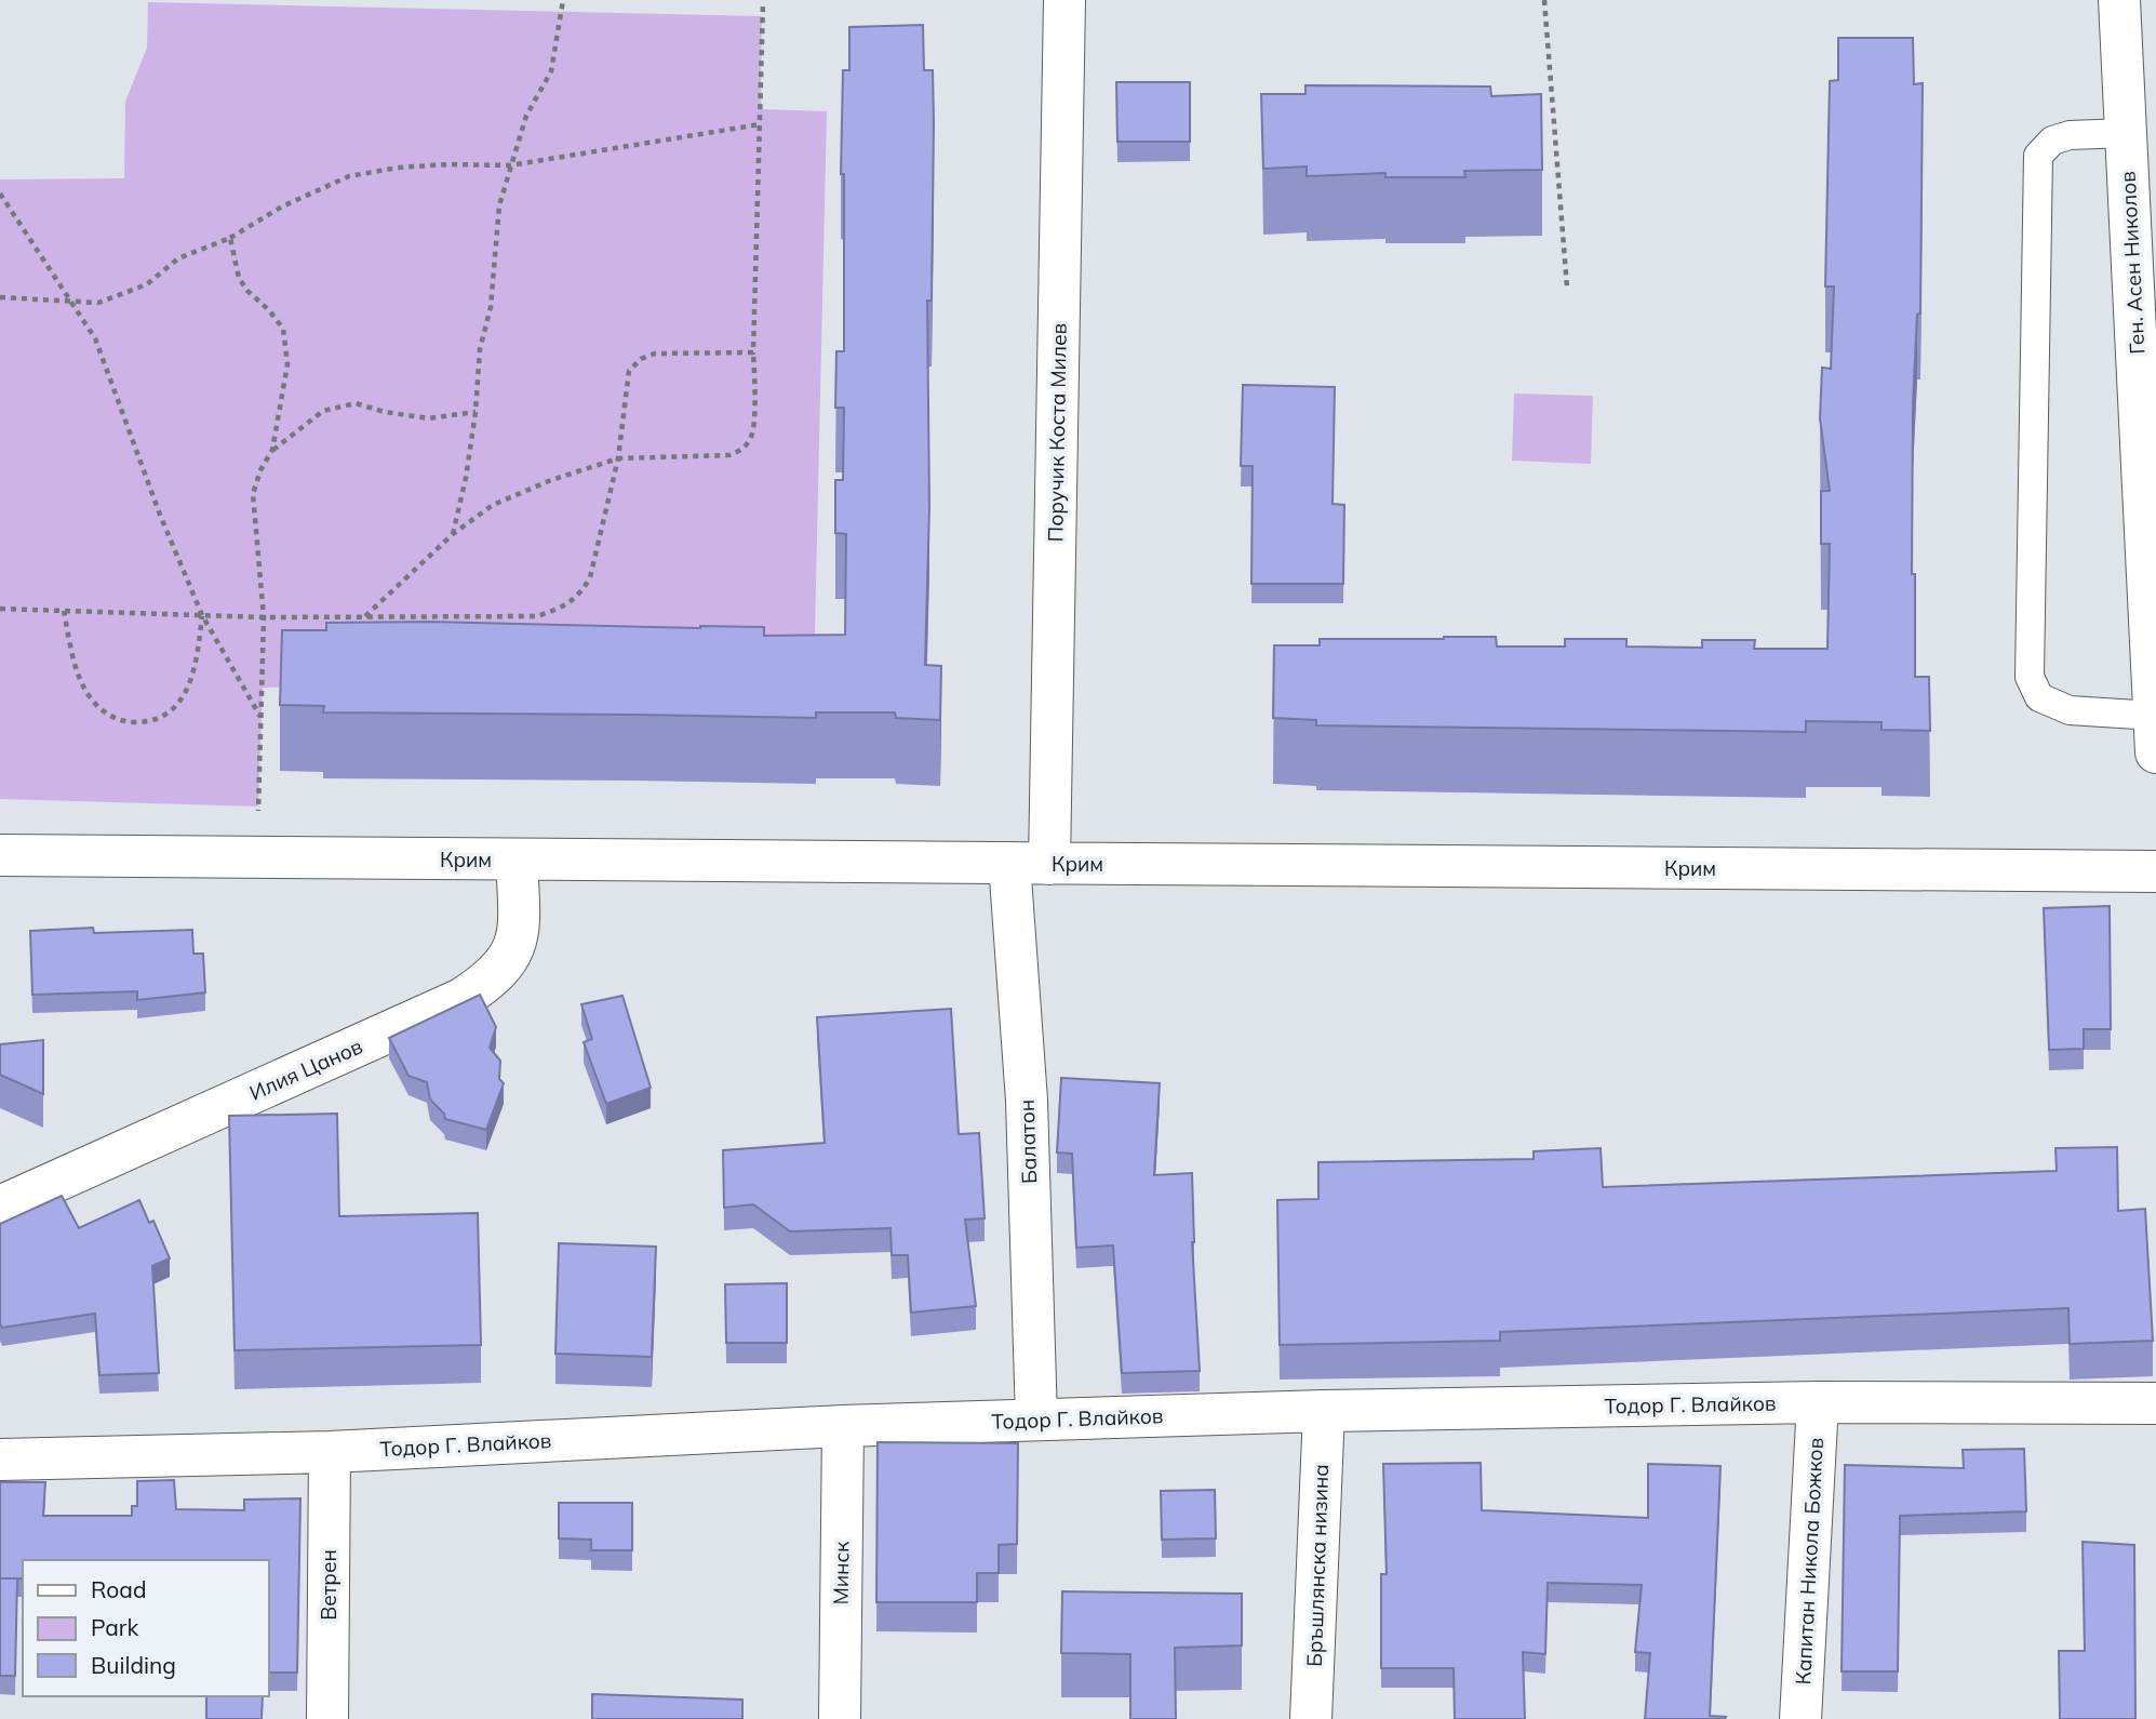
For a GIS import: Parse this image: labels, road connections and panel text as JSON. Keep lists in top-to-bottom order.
{
  "streets": {
    "street": [
      "Ген. Асен Николов",
      "Поручик Коста Милев",
      "Крим",
      "Илия Цанов",
      "Балатон",
      "Тодор Г. Влайков",
      "Капитан Никола Божков",
      "Бръшлянска низина",
      "Минск",
      "Ветрен"
    ]
  },
  "crossings": [
    ["Поручик Коста Милев", "Крим"],
    ["Крим", "Илия Цанов"],
    ["Крим", "Балатон"],
    ["Балатон", "Тодор Г. Влайков"],
    ["Тодор Г. Влайков", "Капитан Никола Божков"],
    ["Тодор Г. Влайков", "Бръшлянска низина"],
    ["Тодор Г. Влайков", "Минск"],
    ["Тодор Г. Влайков", "Ветрен"]
  ],
  "legend": ["Road", "Park", "Building"]
}
